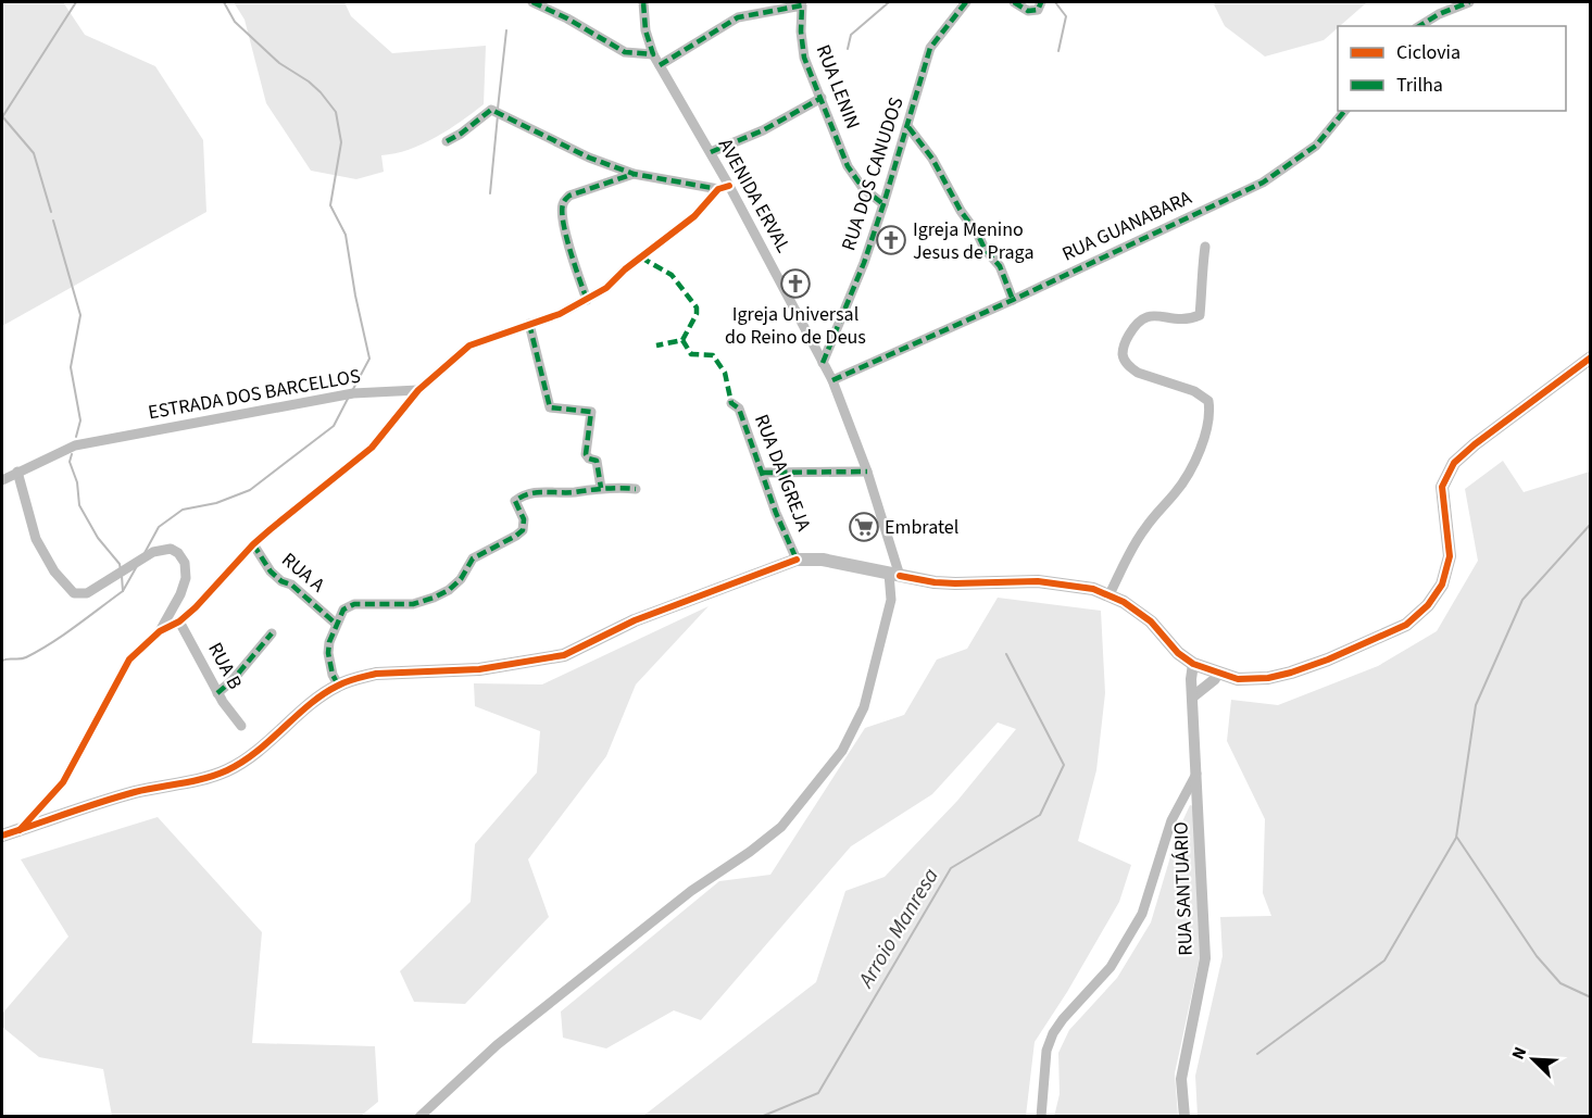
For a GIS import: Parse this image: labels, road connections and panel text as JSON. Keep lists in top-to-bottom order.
{
  "streets": {
    "street": [
      "RUA LENIN",
      "RUA DOS CANUDOS",
      "AVENIDA ERVAL",
      "RUA GUANABARA",
      "ESTRADA DOS BARCELLOS",
      "RUA DA IGREJA",
      "RUA A",
      "RUA B",
      "RUA SANTUÁRIO"
    ]
  },
  "crossings": [
    ["RUA LENIN", "RUA DOS CANUDOS"],
    ["RUA LENIN", "AVENIDA ERVAL"],
    ["RUA DOS CANUDOS", "AVENIDA ERVAL"],
    ["AVENIDA ERVAL", "RUA GUANABARA"]
  ],
  "water": ["Arroio Manresa"],
  "places": {
    "church": ["Igreja Menino Jesus de Praga", "Igreja Universal do Reino de Deus"],
    "supermarket": ["Embratel"]
  },
  "legend": ["Ciclovia", "Trilha"],
  "north": "top left"
}
